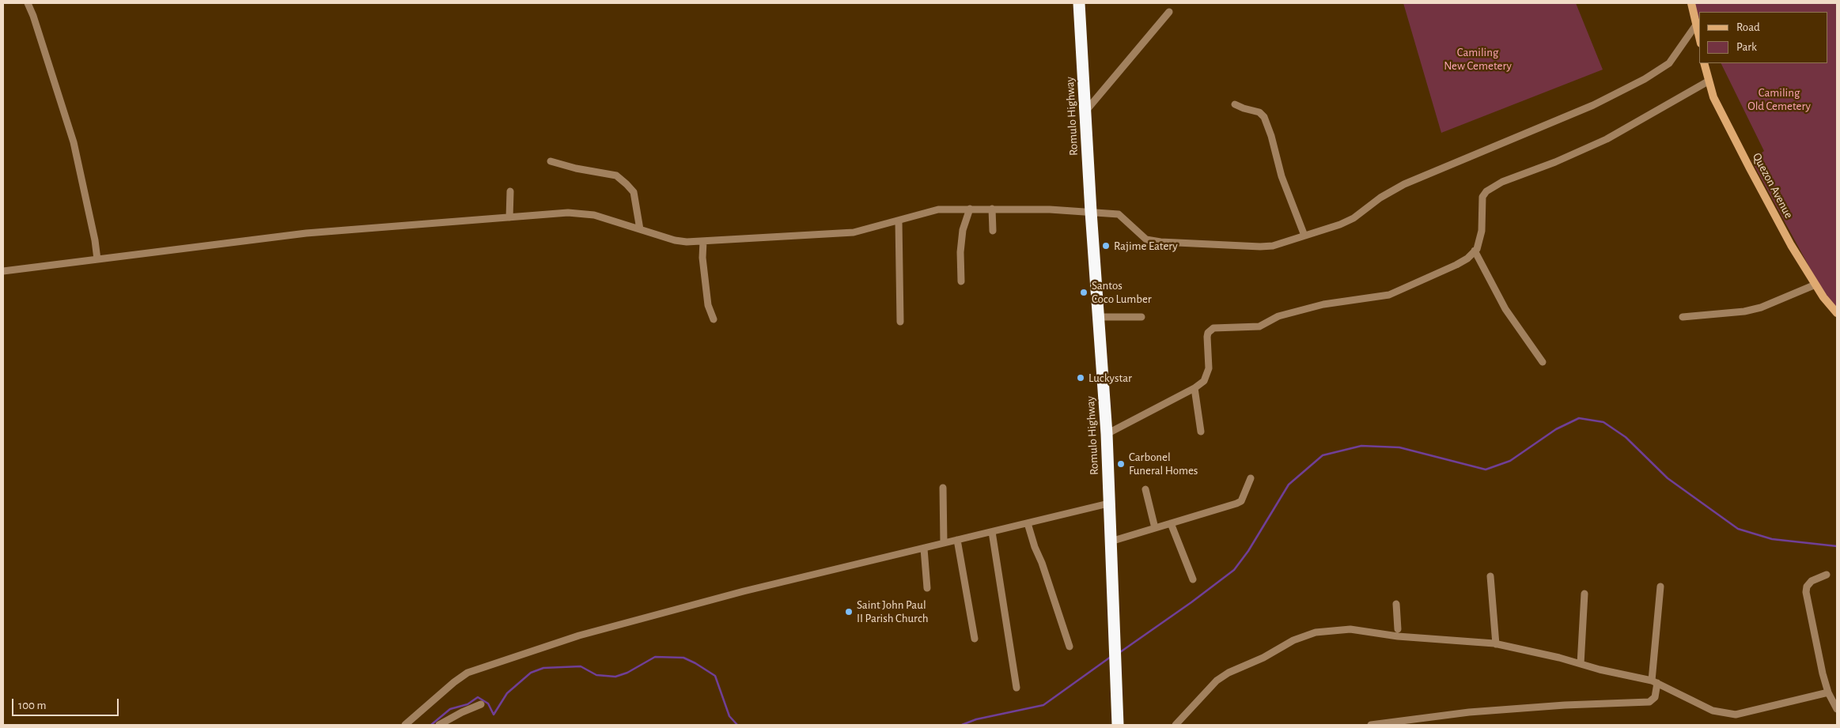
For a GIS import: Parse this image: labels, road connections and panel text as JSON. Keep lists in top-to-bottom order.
{
  "streets": {
    "highway": ["Romulo Highway"],
    "street": ["Quezon Avenue"]
  },
  "parks": ["Camiling New Cemetery", "Camiling Old Cemetery"],
  "places": [
    "Rajime Eatery",
    "Santos Coco Lumber",
    "Luckystar",
    "Carbonel Funeral Homes",
    "Saint John Paul II Parish Church"
  ],
  "legend": ["Road", "Park"],
  "scale_bar": "100 m"
}
